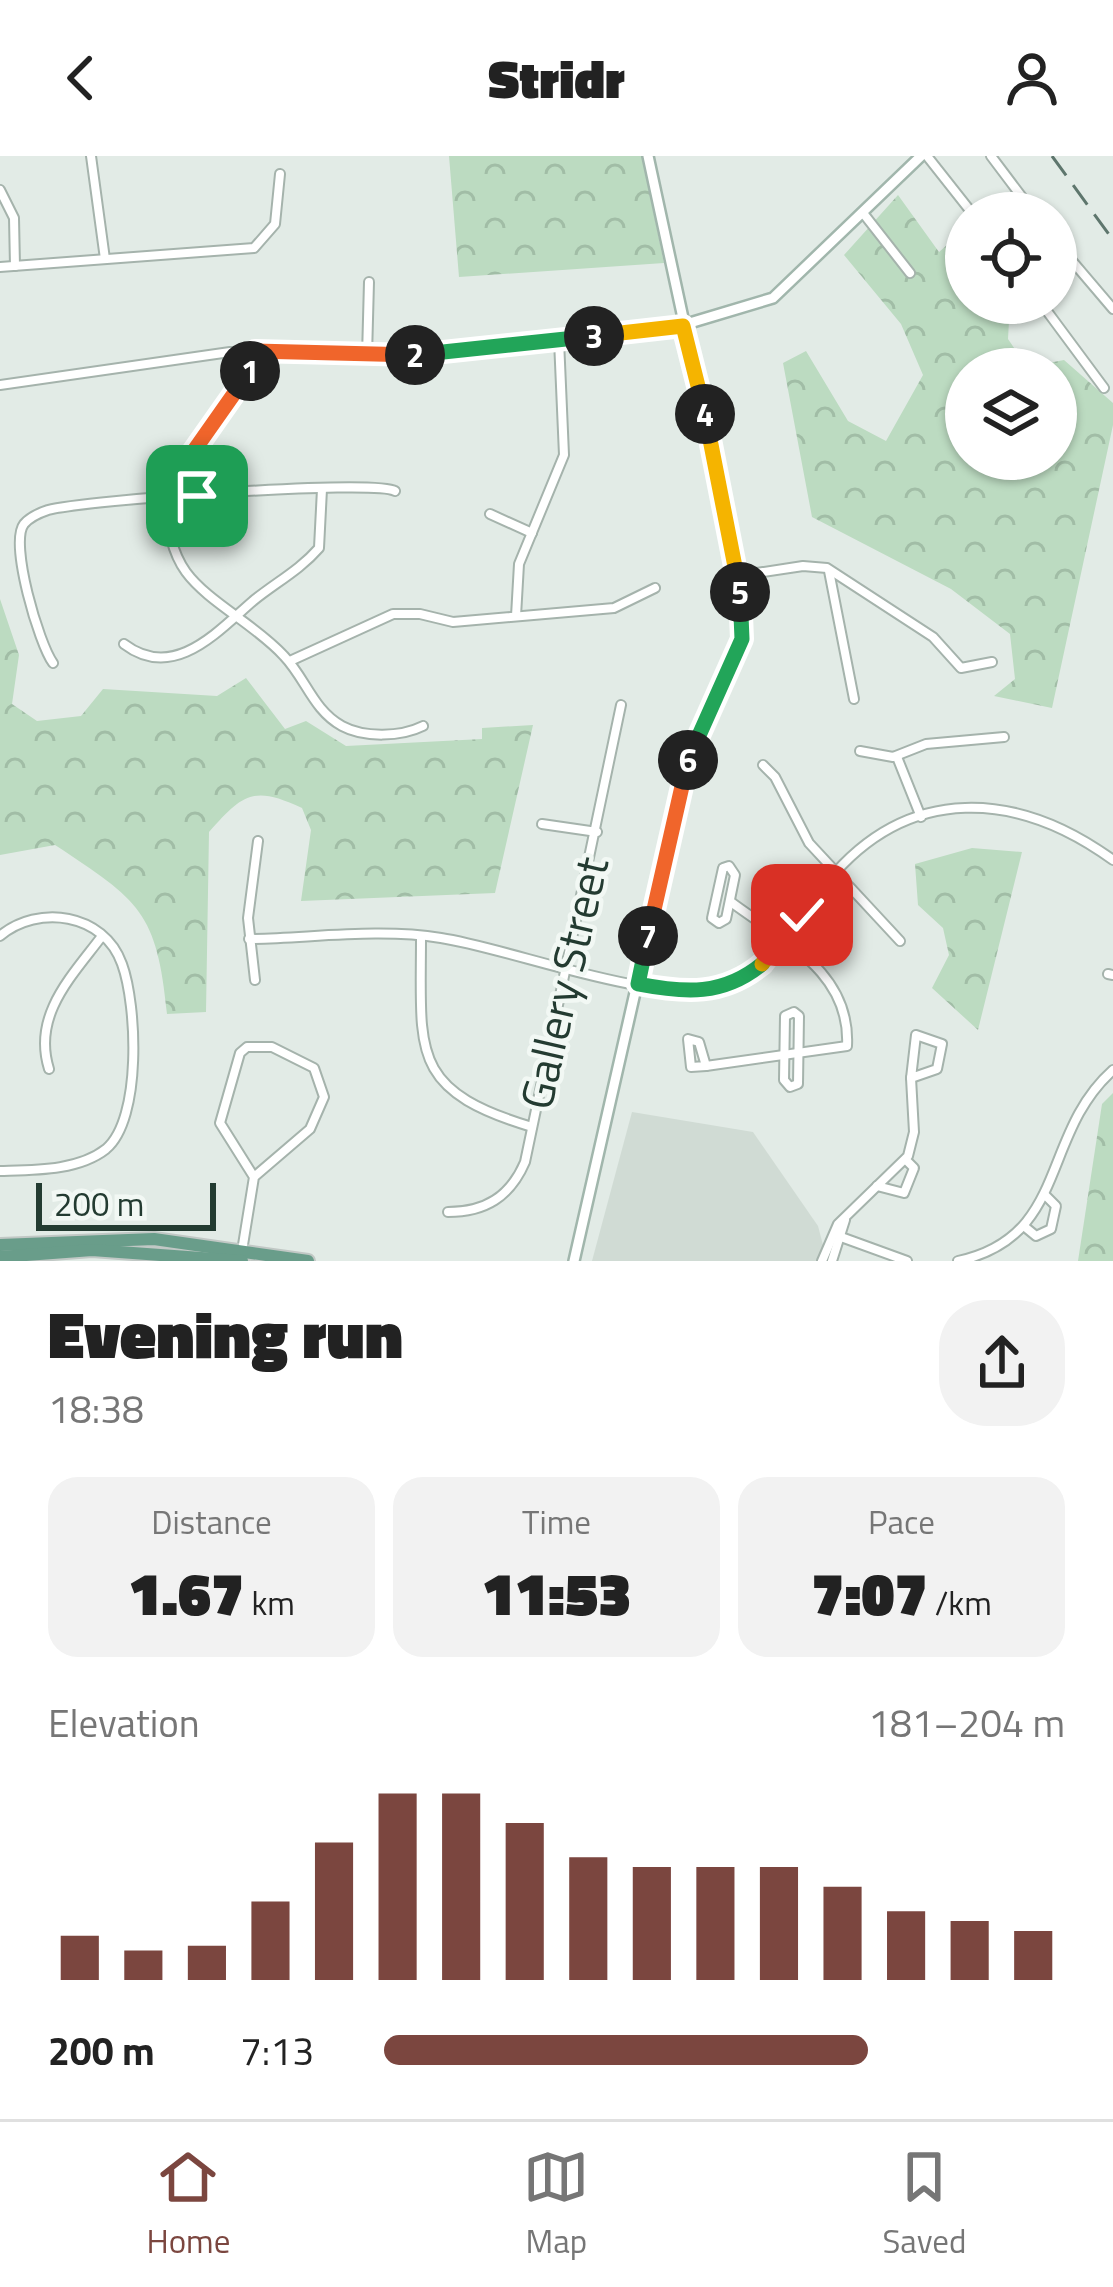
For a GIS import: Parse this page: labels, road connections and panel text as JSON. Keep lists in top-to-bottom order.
{
  "streets": {
    "street": ["Gallery Street"]
  },
  "scale_bar": "200 m",
  "page": {
    "header": "Stridr",
    "pins": [
      "3",
      "2",
      "1",
      "4",
      "5",
      "6",
      "7"
    ],
    "scale": "200 m",
    "heading": ["Evening run", "18:38"],
    "stats": [
      ["Distance", "1.67 km"],
      ["Time", "11:53"],
      ["Pace", "7:07 /km"]
    ],
    "chart": ["Elevation", "181–204 m"],
    "list": [
      {
        "name": "200 m",
        "note": "7:13"
      }
    ],
    "tabs": ["Home", "Map", "Saved"]
  }
}
